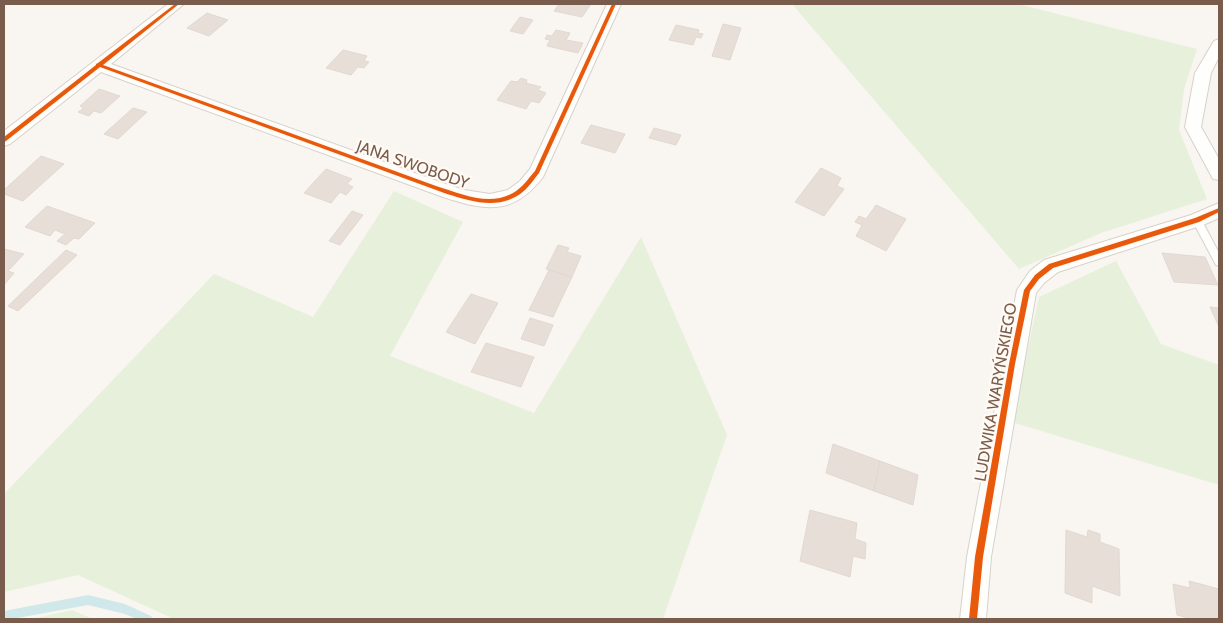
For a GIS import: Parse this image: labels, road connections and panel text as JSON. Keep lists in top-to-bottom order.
{
  "streets": {
    "street": ["JANA SWOBODY", "LUDWIKA WARYŃSKIEGO"]
  }
}
